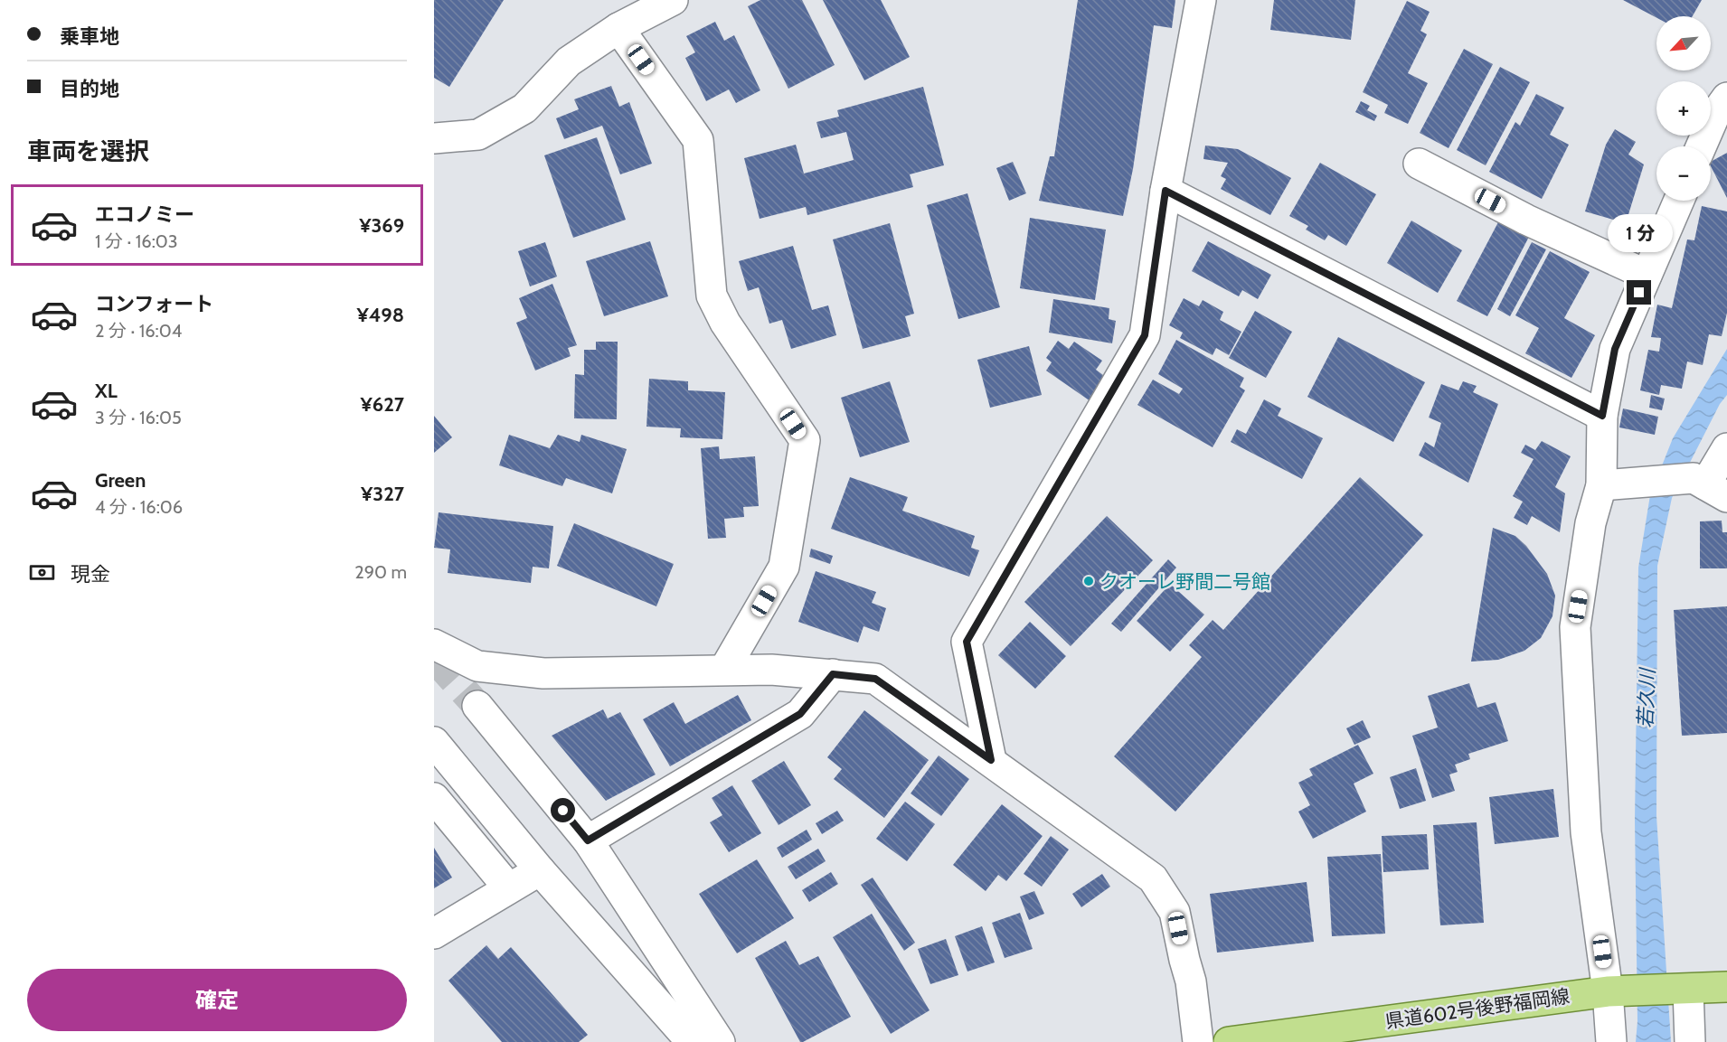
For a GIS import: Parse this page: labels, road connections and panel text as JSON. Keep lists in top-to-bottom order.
{
  "streets": {
    "main road": ["県道602号後野福岡線"]
  },
  "water": ["若久川"],
  "places": ["クオーレ野間二号館"],
  "north": "bottom left",
  "page": {
    "banner": ["乗車地", "目的地"],
    "map_buttons": ["+", "−"],
    "heading": "車両を選択",
    "list": [
      {
        "name": "エコノミー",
        "note": "1 分 · 16:03",
        "value": "¥369"
      },
      {
        "name": "コンフォート",
        "note": "2 分 · 16:04",
        "value": "¥498"
      },
      {
        "name": "XL",
        "note": "3 分 · 16:05",
        "value": "¥627"
      },
      {
        "name": "Green",
        "note": "4 分 · 16:06",
        "value": "¥327"
      }
    ],
    "bubble": "1 分",
    "pay": ["現金", "290 m"],
    "buttons": "確定"
  }
}
